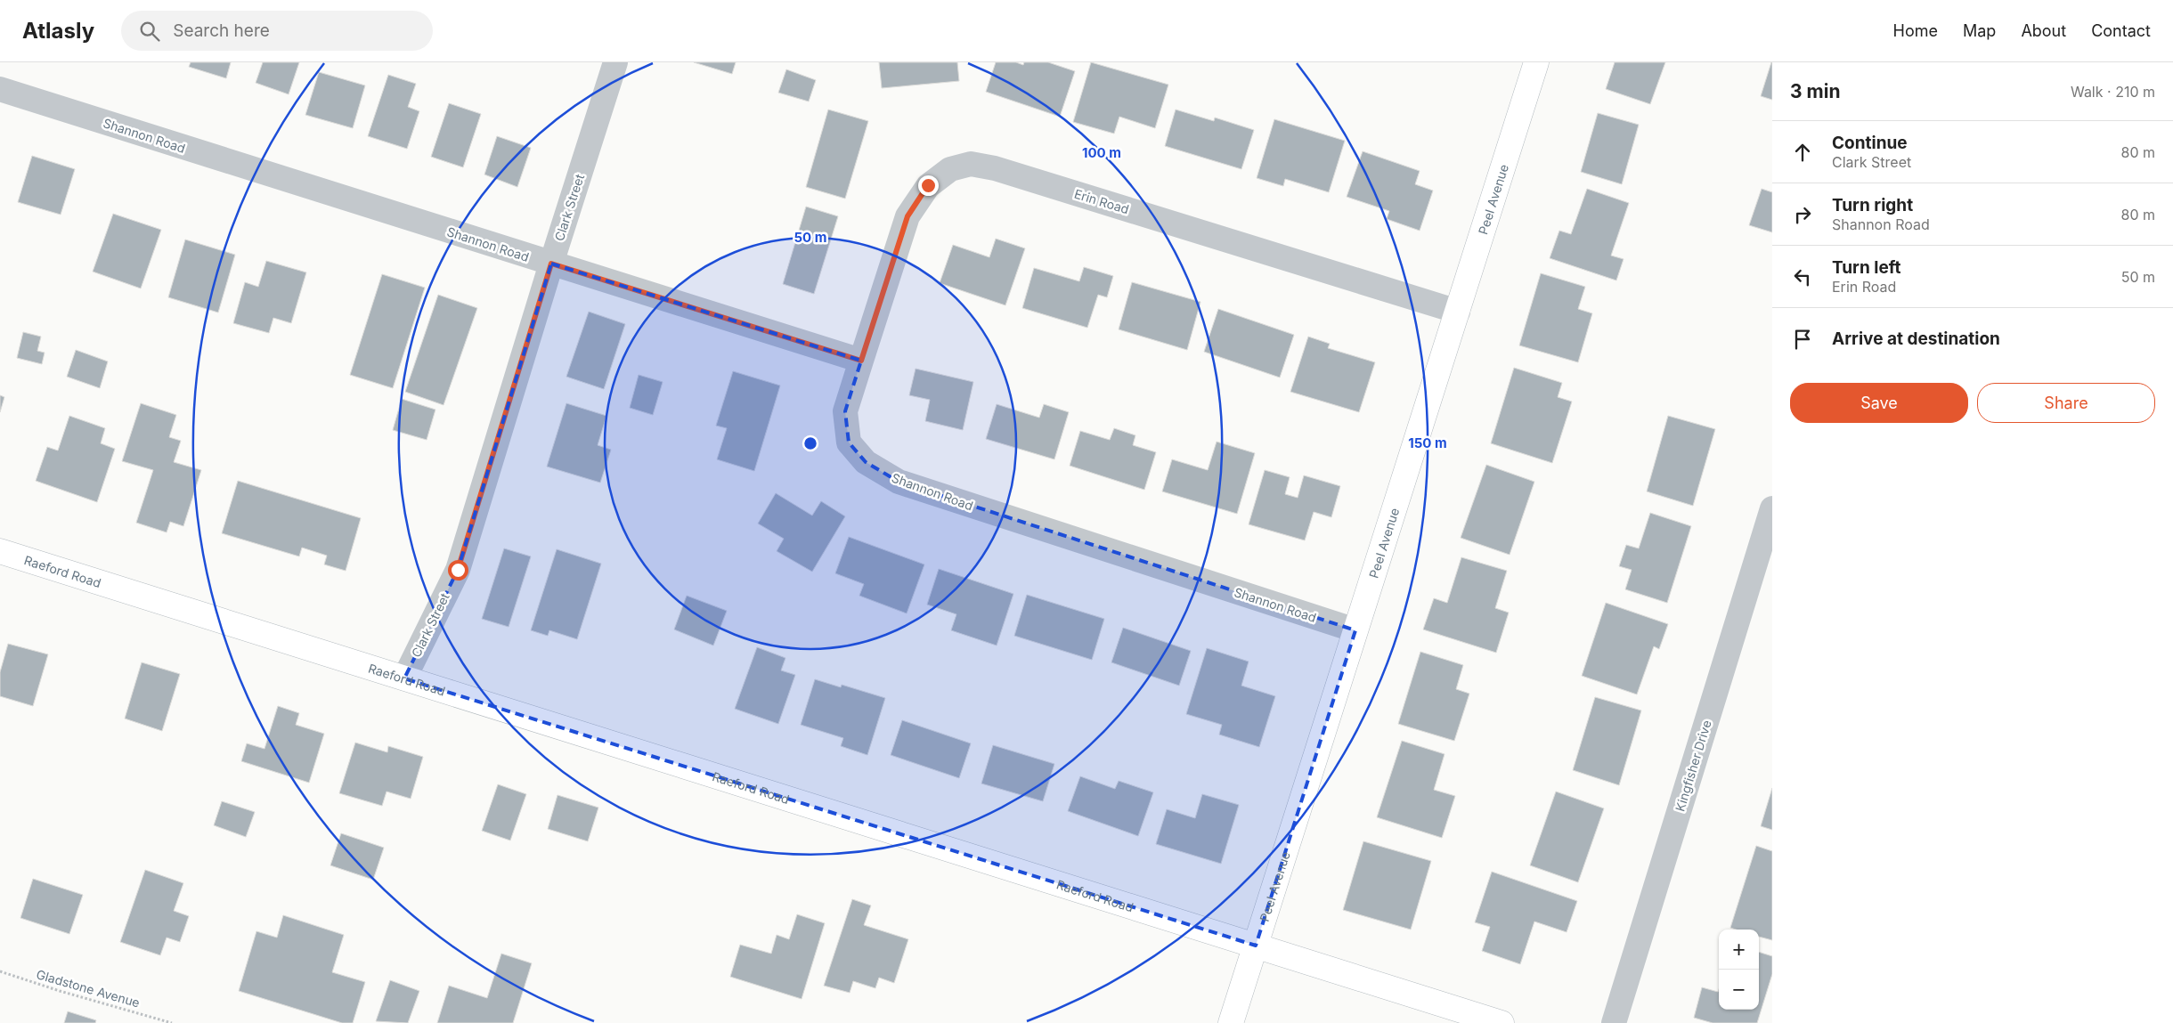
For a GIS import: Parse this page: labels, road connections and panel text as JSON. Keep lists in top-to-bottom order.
{
  "streets": {
    "street": [
      "Shannon Road",
      "Peel Avenue",
      "Erin Road",
      "Clark Street",
      "Raeford Road",
      "Kingfisher Drive"
    ],
    "path": ["Gladstone Avenue"]
  },
  "crossings": [
    ["Shannon Road", "Peel Avenue"],
    ["Shannon Road", "Erin Road"],
    ["Shannon Road", "Clark Street"],
    ["Peel Avenue", "Erin Road"],
    ["Peel Avenue", "Raeford Road"],
    ["Clark Street", "Raeford Road"]
  ],
  "page": {
    "header": "Atlasly",
    "search": "Search here",
    "nav": [
      "Home",
      "Map",
      "About",
      "Contact"
    ],
    "heading": ["3 min", "Walk · 210 m"],
    "list": [
      ["Continue", "Clark Street", "80 m"],
      ["Turn right", "Shannon Road", "80 m"],
      ["Turn left", "Erin Road", "50 m"],
      "Arrive at destination"
    ],
    "buttons": ["Save", "Share"],
    "map_buttons": ["+", "−"]
  },
  "rings": ["100 m", "50 m", "150 m"]
}
